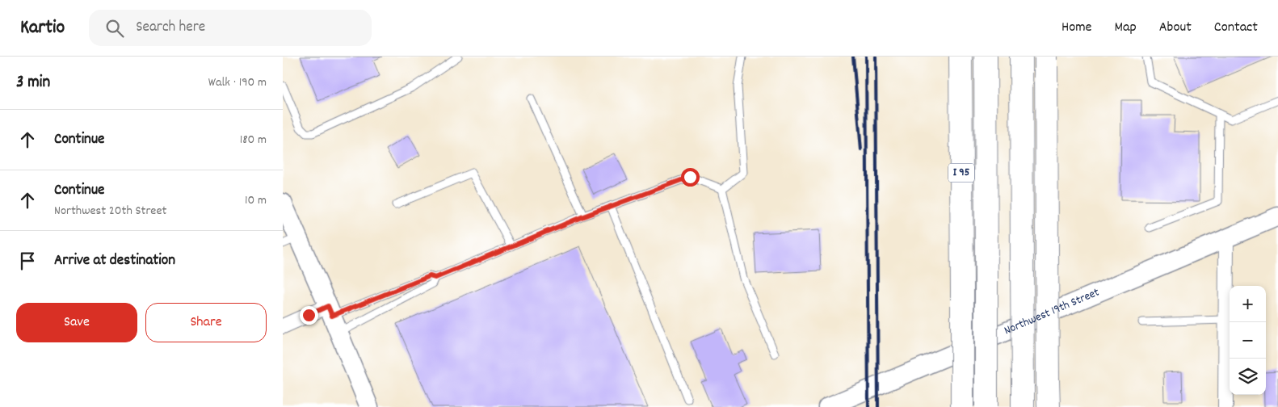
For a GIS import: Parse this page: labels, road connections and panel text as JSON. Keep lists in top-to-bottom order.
{
  "streets": {
    "highway": ["I 95"],
    "street": ["Northwest 19th Street"]
  },
  "page": {
    "header": "Kartio",
    "search": "Search here",
    "nav": [
      "Home",
      "Map",
      "About",
      "Contact"
    ],
    "heading": ["3 min", "Walk · 190 m"],
    "list": [
      ["Continue", "180 m"],
      ["Continue", "Northwest 20th Street", "10 m"],
      "Arrive at destination"
    ],
    "map_buttons": ["+", "−"],
    "buttons": ["Save", "Share"]
  }
}
